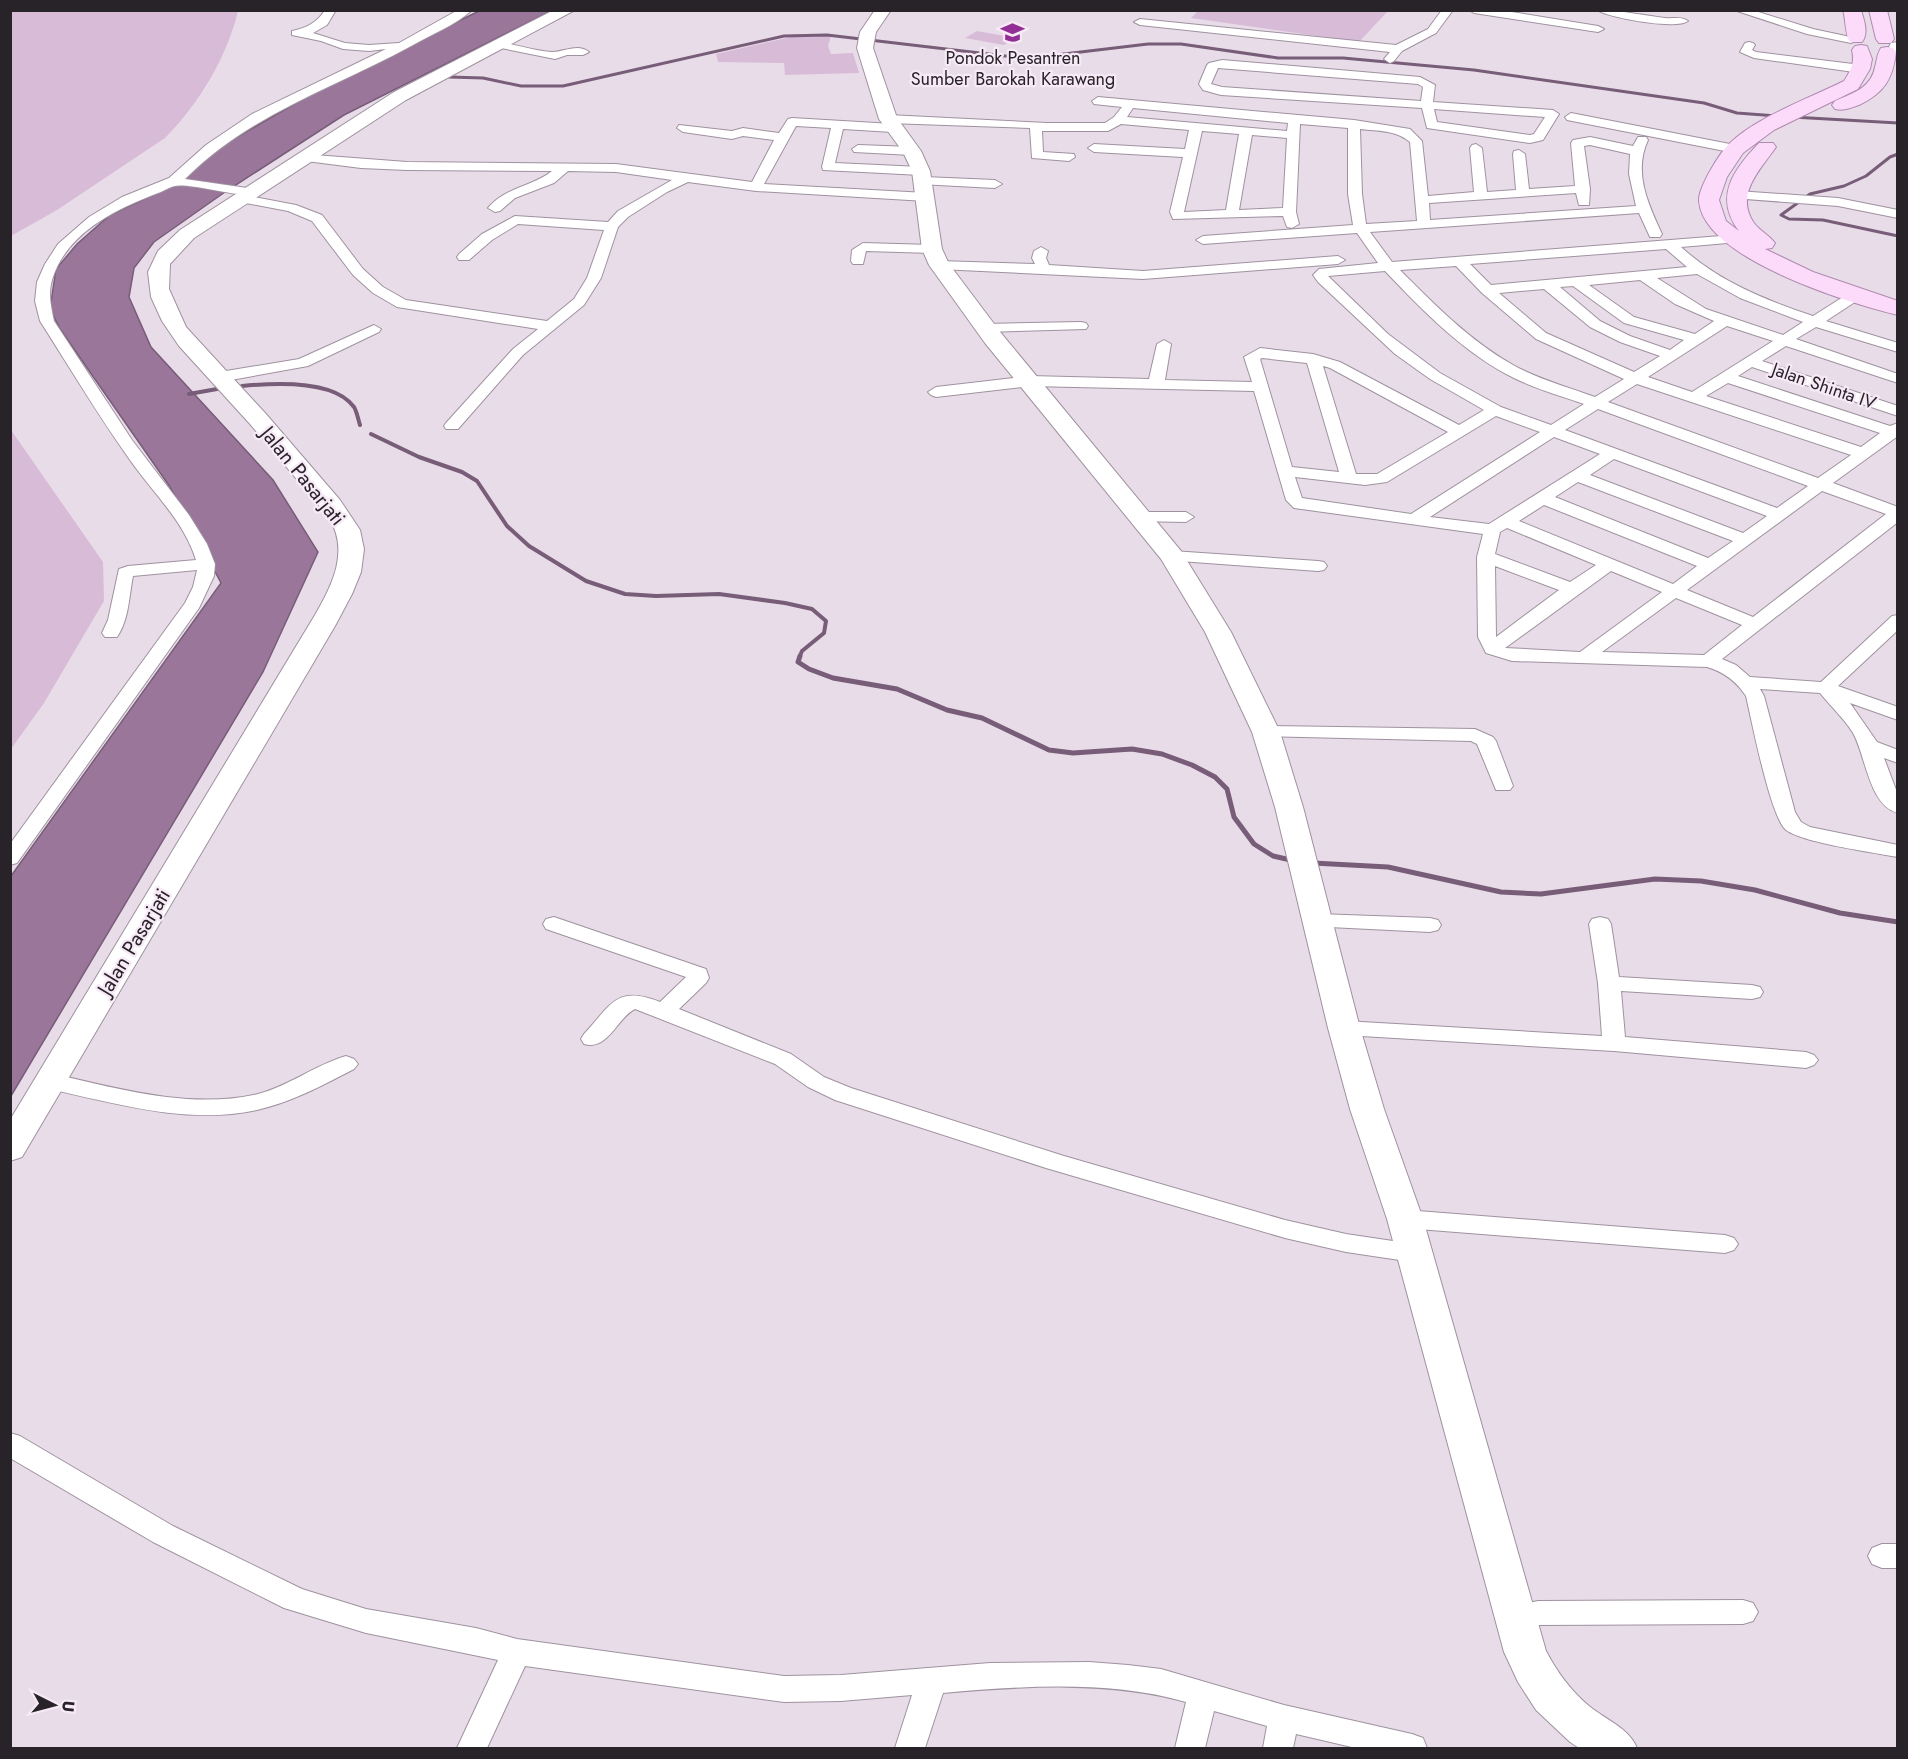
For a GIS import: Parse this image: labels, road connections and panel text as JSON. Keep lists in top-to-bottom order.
{
  "streets": {
    "street": ["Jalan Shinta IV", "Jalan Pasarjati"]
  },
  "places": {
    "school or university": ["Pondok Pesantren Sumber Barokah Karawang"]
  },
  "north": "right"
}
